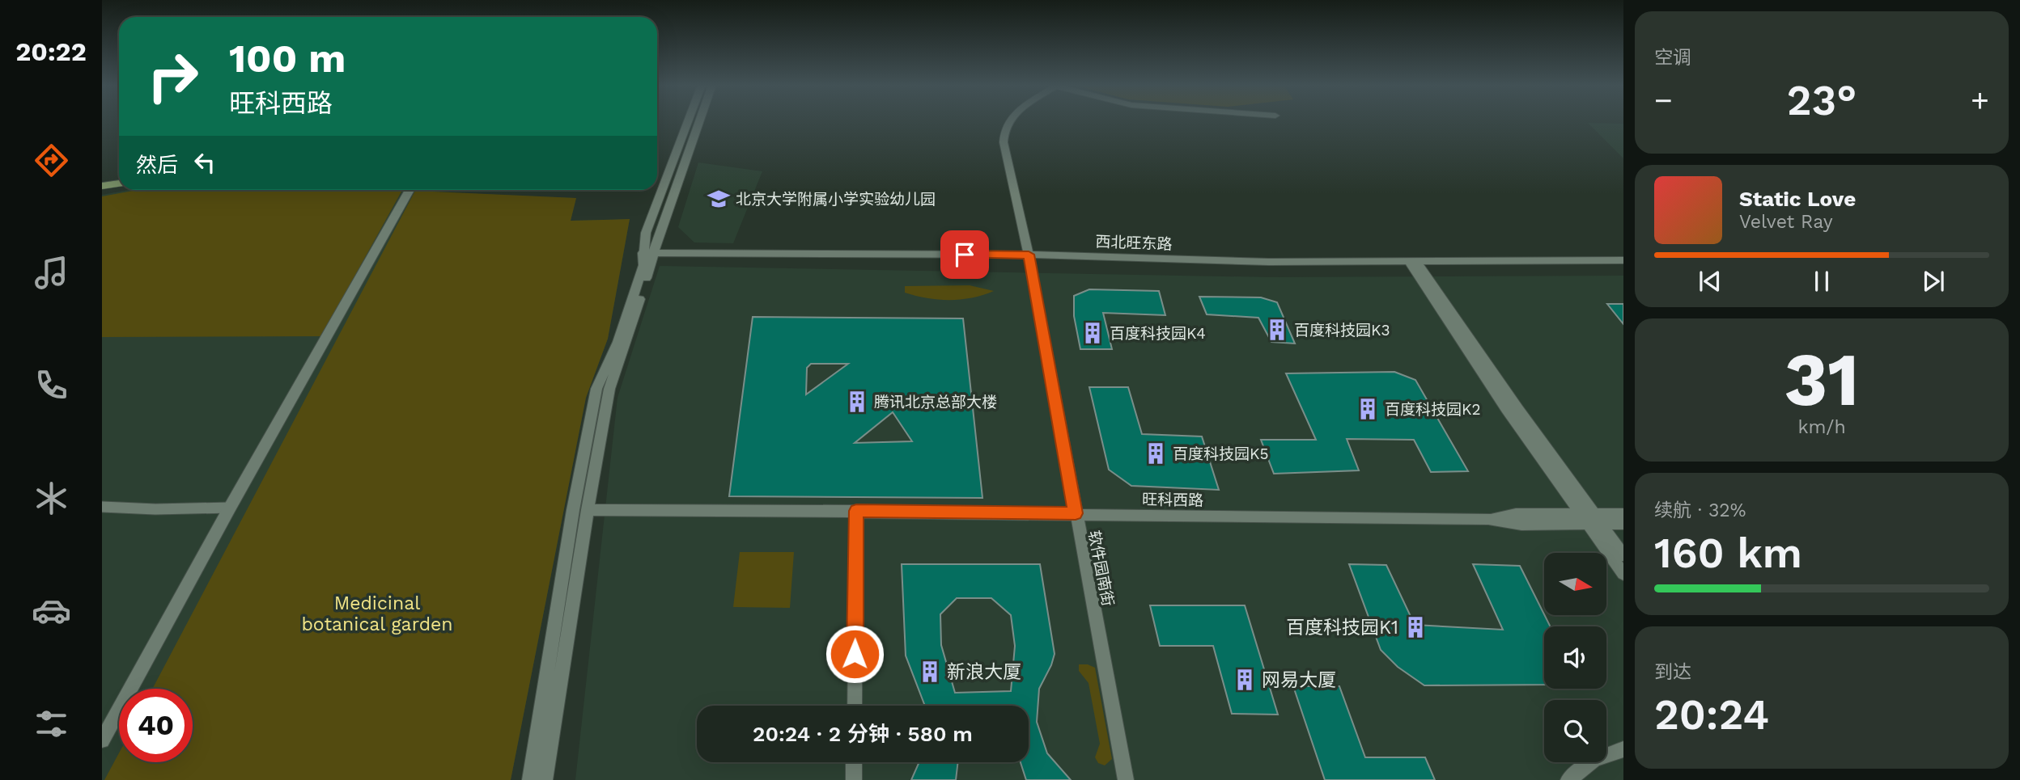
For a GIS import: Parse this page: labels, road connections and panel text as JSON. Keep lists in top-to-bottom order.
{
  "streets": {
    "street": ["西北旺东路", "旺科西路", "软件园南街"]
  },
  "crossings": [
    ["西北旺东路", "软件园南街"],
    ["旺科西路", "软件园南街"]
  ],
  "parks": ["Medicinal botanical garden"],
  "places": {
    "school or university": ["北京大学附属小学实验幼儿园"],
    "building": [
      "百度科技园K3",
      "百度科技园K4",
      "腾讯北京总部大楼",
      "百度科技园K2",
      "百度科技园K5",
      "百度科技园K1",
      "新浪大厦",
      "网易大厦"
    ]
  },
  "north": "right",
  "page": {
    "tabs": "20:22",
    "tile": [
      "空调",
      ["31", "km/h"],
      ["续航 · 32%", "160 km"],
      ["到达", "20:24"]
    ],
    "turn": ["100 m", "旺科西路"],
    "heat": ["−", "23°", "+"],
    "then": "然后",
    "song": ["Static Love", "Velvet Ray"],
    "limit": "40",
    "trip": "20:24 · 2 分钟 · 580 m"
  }
}
